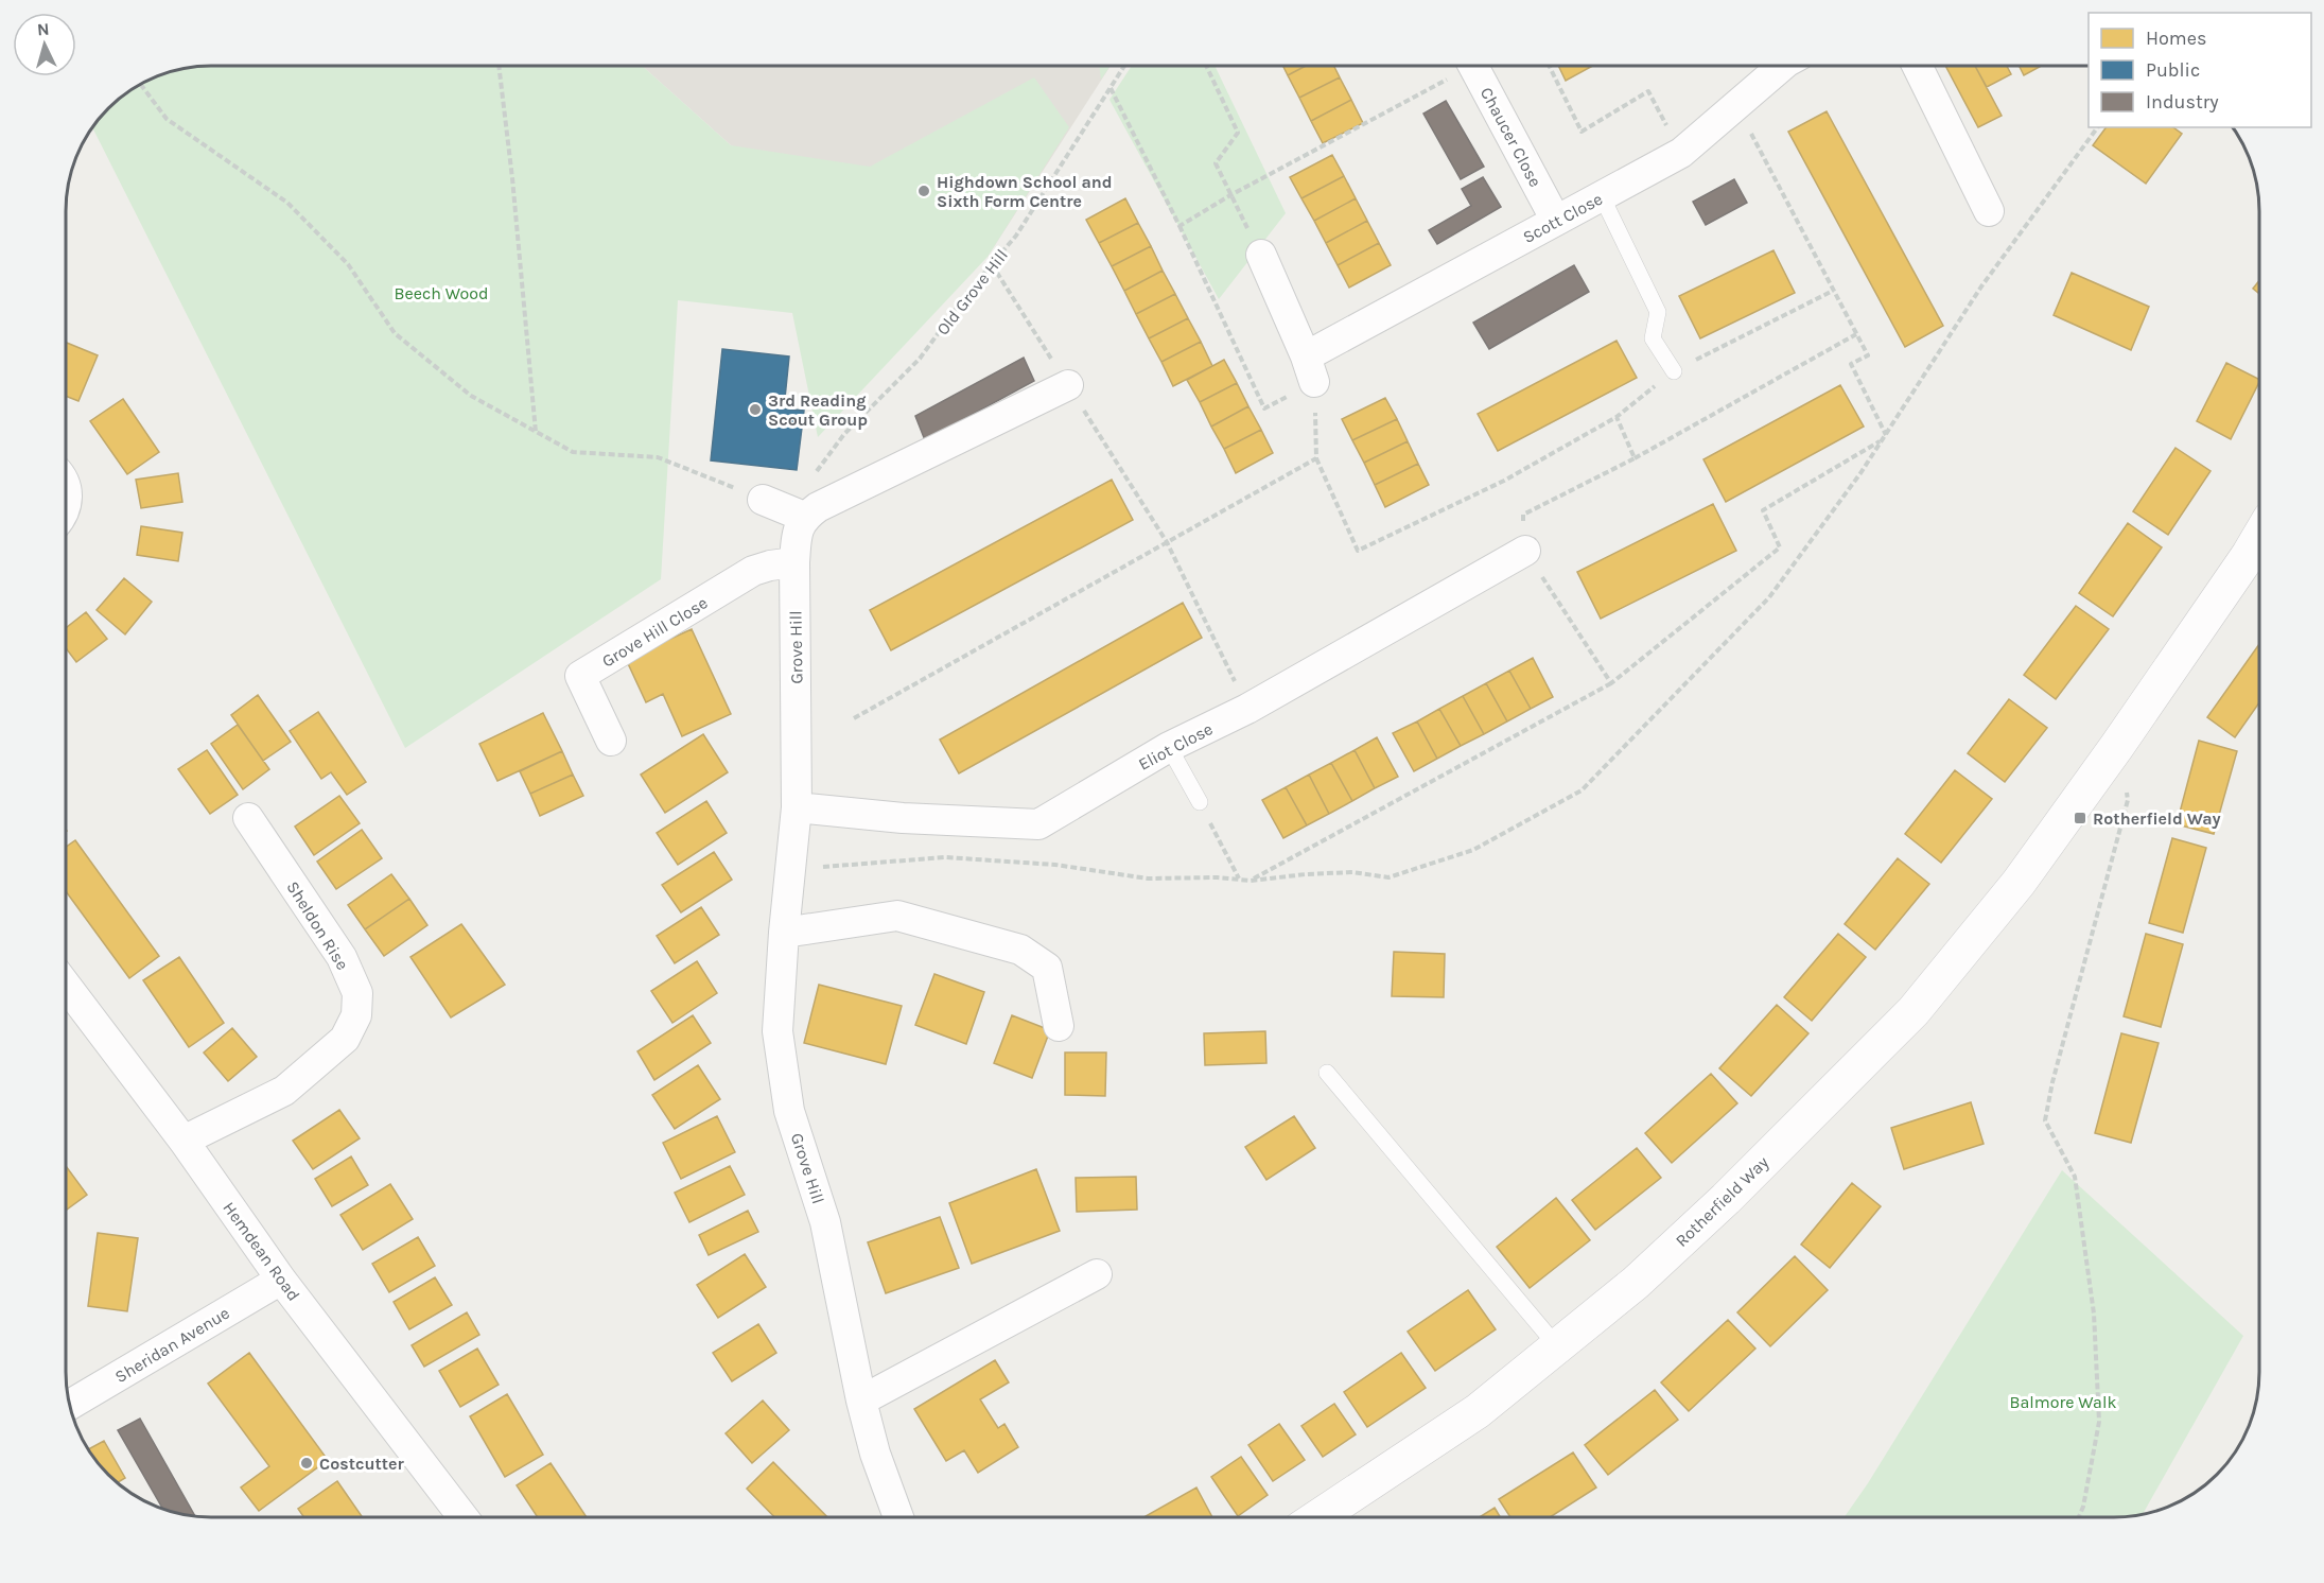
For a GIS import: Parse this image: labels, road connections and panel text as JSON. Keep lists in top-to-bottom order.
{
  "streets": {
    "street": [
      "Chaucer Close",
      "Scott Close",
      "Grove Hill Close",
      "Grove Hill",
      "Eliot Close",
      "Sheldon Rise",
      "Rotherfield Way",
      "Hemdean Road",
      "Sheridan Avenue"
    ],
    "path": ["Old Grove Hill"]
  },
  "crossings": [
    ["Chaucer Close", "Scott Close"],
    ["Old Grove Hill", "Grove Hill"],
    ["Grove Hill Close", "Grove Hill"],
    ["Grove Hill", "Eliot Close"],
    ["Sheldon Rise", "Hemdean Road"],
    ["Hemdean Road", "Sheridan Avenue"]
  ],
  "parks": ["Beech Wood", "Balmore Walk"],
  "places": {
    "other": ["Highdown School and Sixth Form Centre", "3rd Reading Scout Group", "Costcutter"],
    "transit": ["Rotherfield Way"]
  },
  "legend": ["Homes", "Public", "Industry"],
  "north": "top"
}
